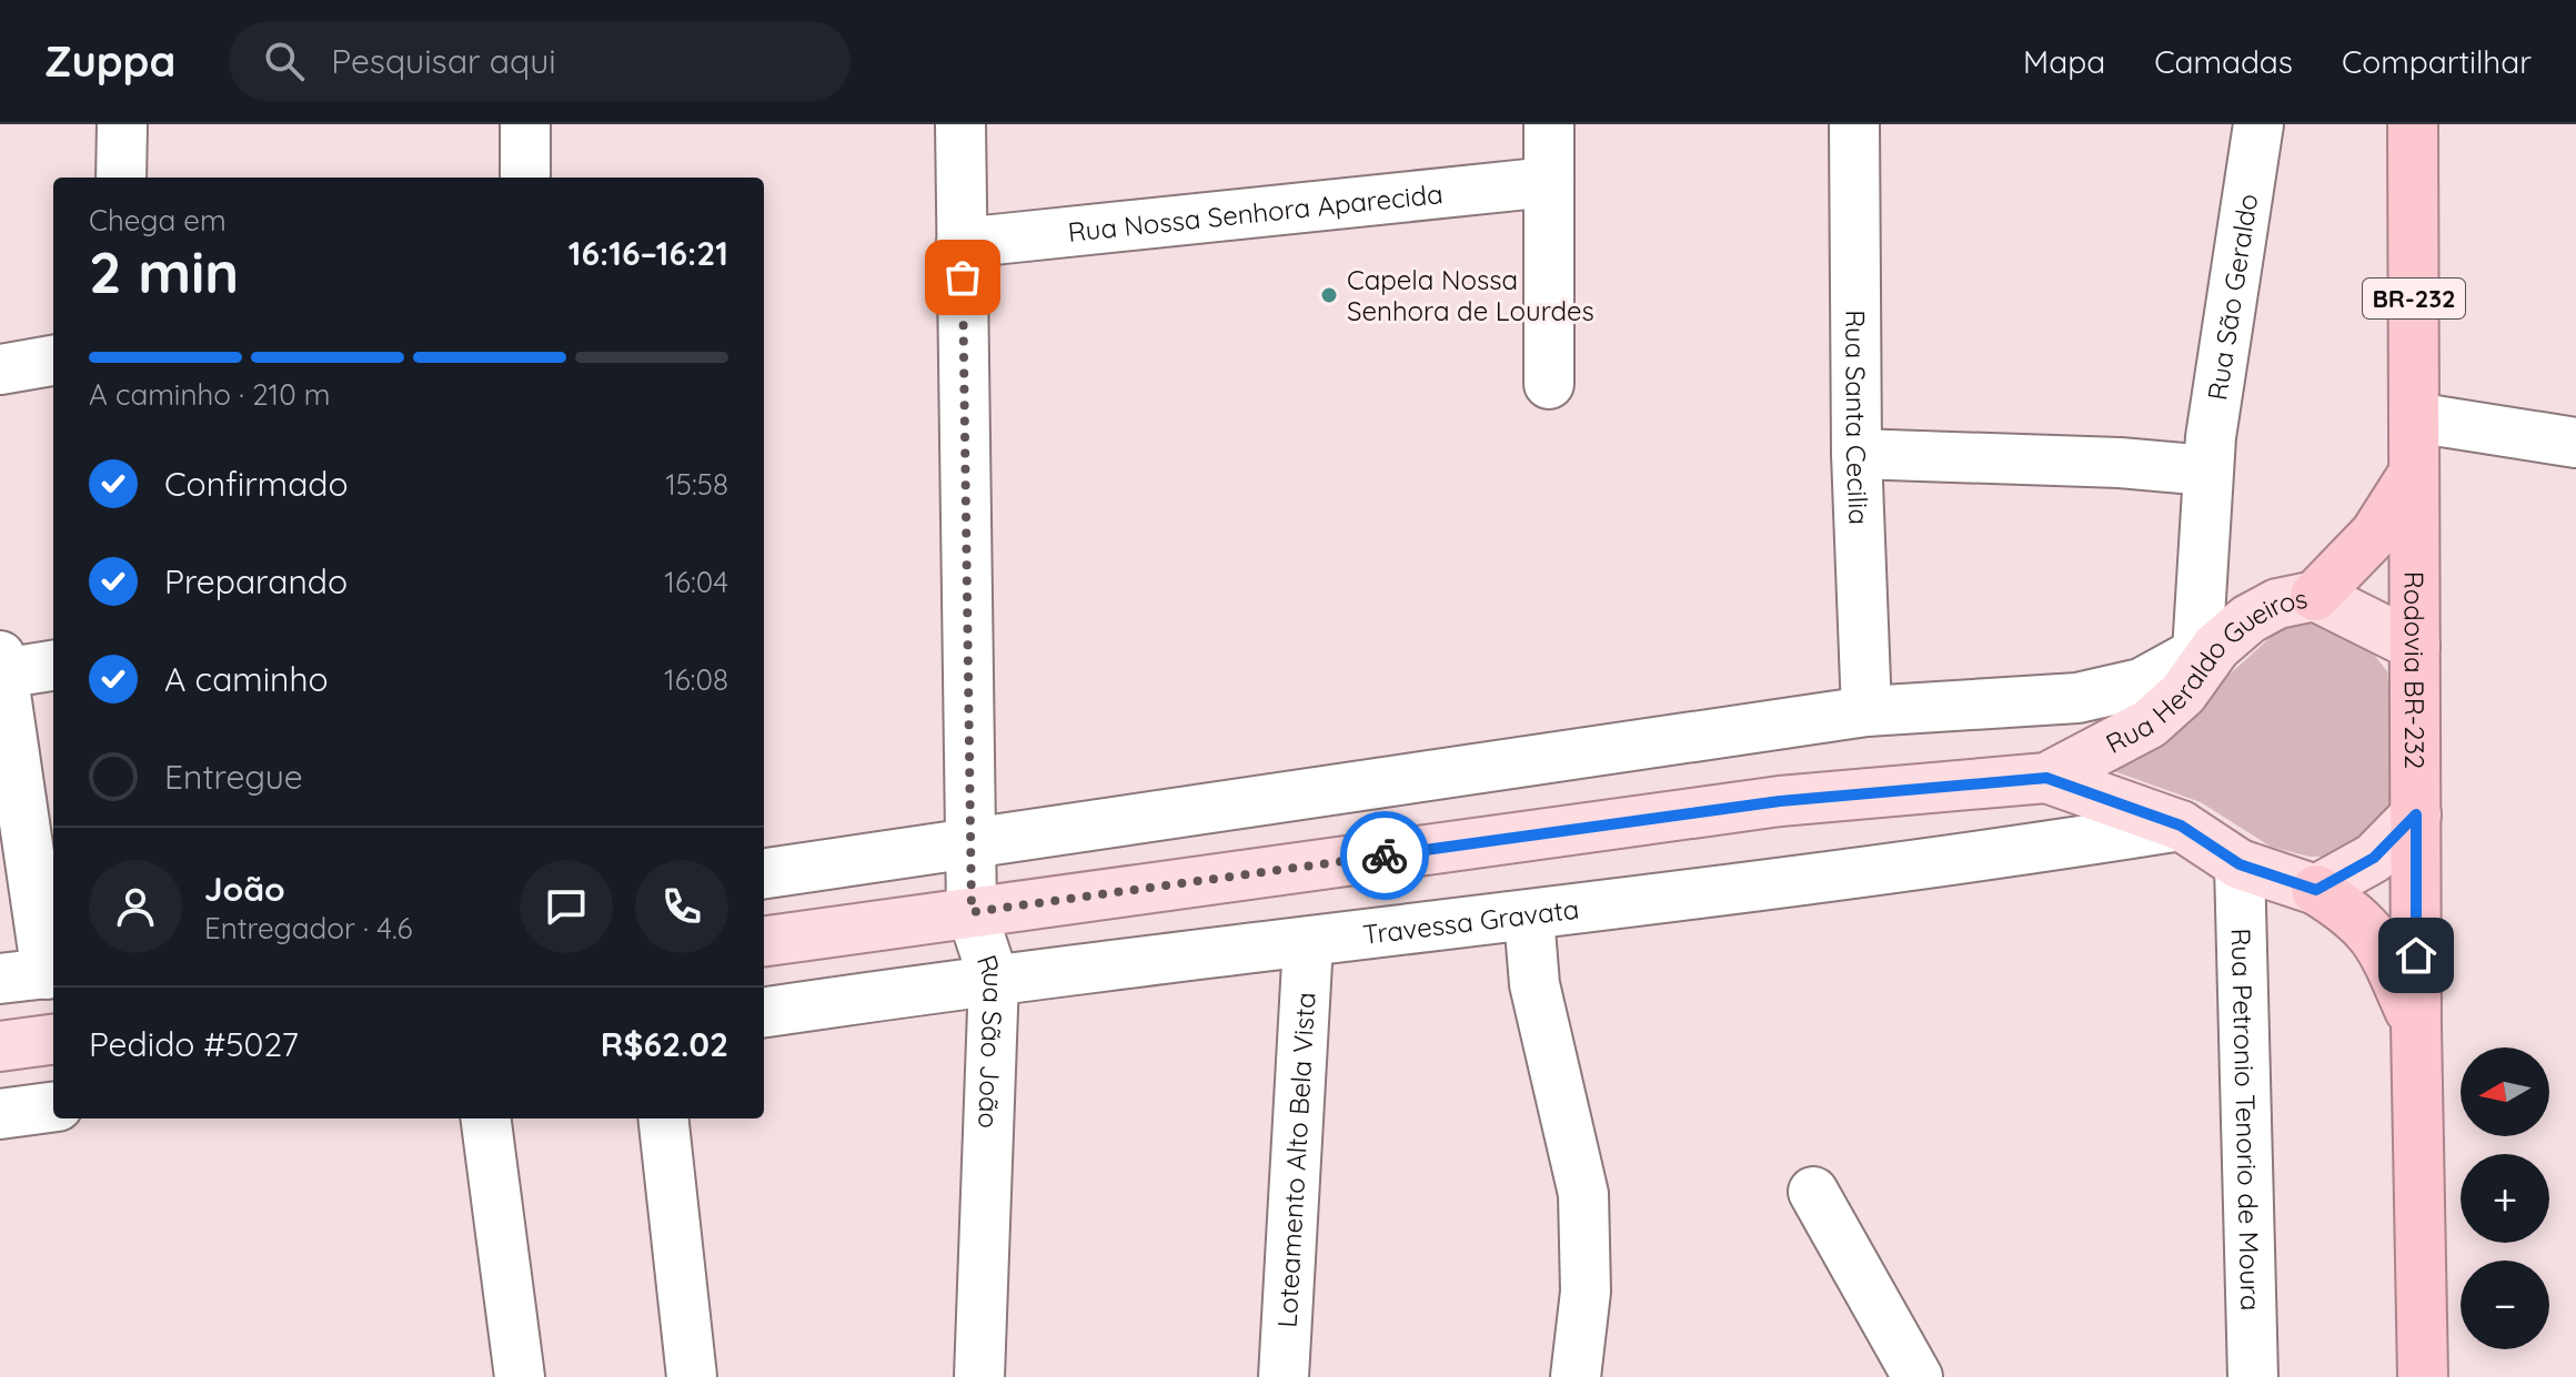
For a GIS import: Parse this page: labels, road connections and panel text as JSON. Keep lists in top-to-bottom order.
{
  "streets": {
    "highway": ["BR-232", "Rodovia BR-232"],
    "main road": ["Rua Heraldo Gueiros"],
    "street": [
      "Rua Nossa Senhora Aparecida",
      "Rua São Geraldo",
      "Rua Santa Cecilia",
      "Travessa Gravata",
      "Rua São João",
      "Rua Petronio Tenorio de Moura",
      "Loteamento Alto Bela Vista"
    ]
  },
  "crossings": [
    ["Rua Nossa Senhora Aparecida", "Rua São João"],
    ["Rua São Geraldo", "Rua Heraldo Gueiros"],
    ["Rodovia BR-232", "Rua Heraldo Gueiros"],
    ["Rua Heraldo Gueiros", "Travessa Gravata"],
    ["Rua Heraldo Gueiros", "Rua São João"],
    ["Rua Heraldo Gueiros", "Rua Petronio Tenorio de Moura"],
    ["Travessa Gravata", "Rua São João"],
    ["Travessa Gravata", "Loteamento Alto Bela Vista"]
  ],
  "places": ["Capela Nossa Senhora de Lourdes"],
  "north": "left",
  "page": {
    "header": "Zuppa",
    "search": "Pesquisar aqui",
    "nav": ["Mapa", "Camadas", "Compartilhar"],
    "heading": ["2 min", "Chega em", "16:16–16:21"],
    "panel": [
      "João",
      "Entregador · 4.6",
      "Pedido #5027",
      "R$62.02"
    ],
    "bar": "A caminho · 210 m",
    "list": [
      ["Confirmado", "15:58"],
      ["Preparando", "16:04"],
      ["A caminho", "16:08"],
      "Entregue"
    ],
    "map_buttons": ["+", "−"]
  }
}
